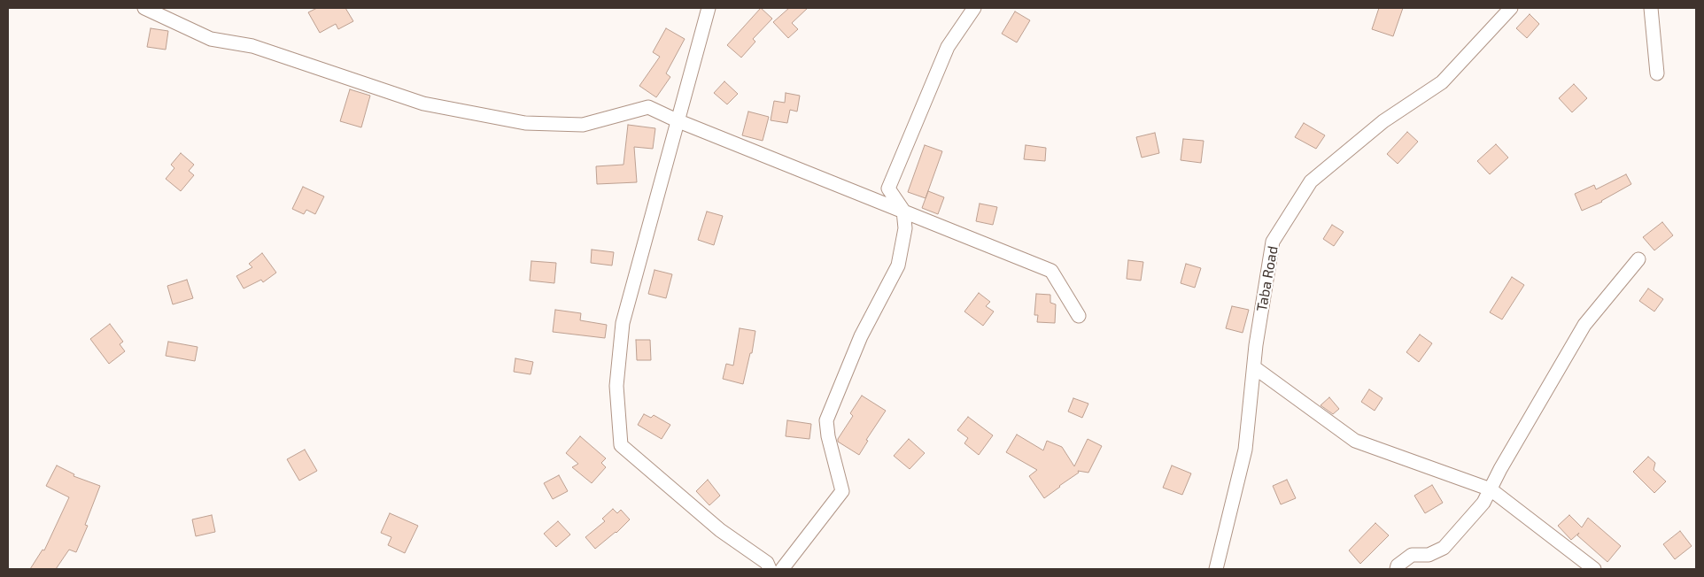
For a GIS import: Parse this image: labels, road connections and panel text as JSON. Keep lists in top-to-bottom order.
{
  "streets": {
    "street": ["Taba Road"]
  }
}
